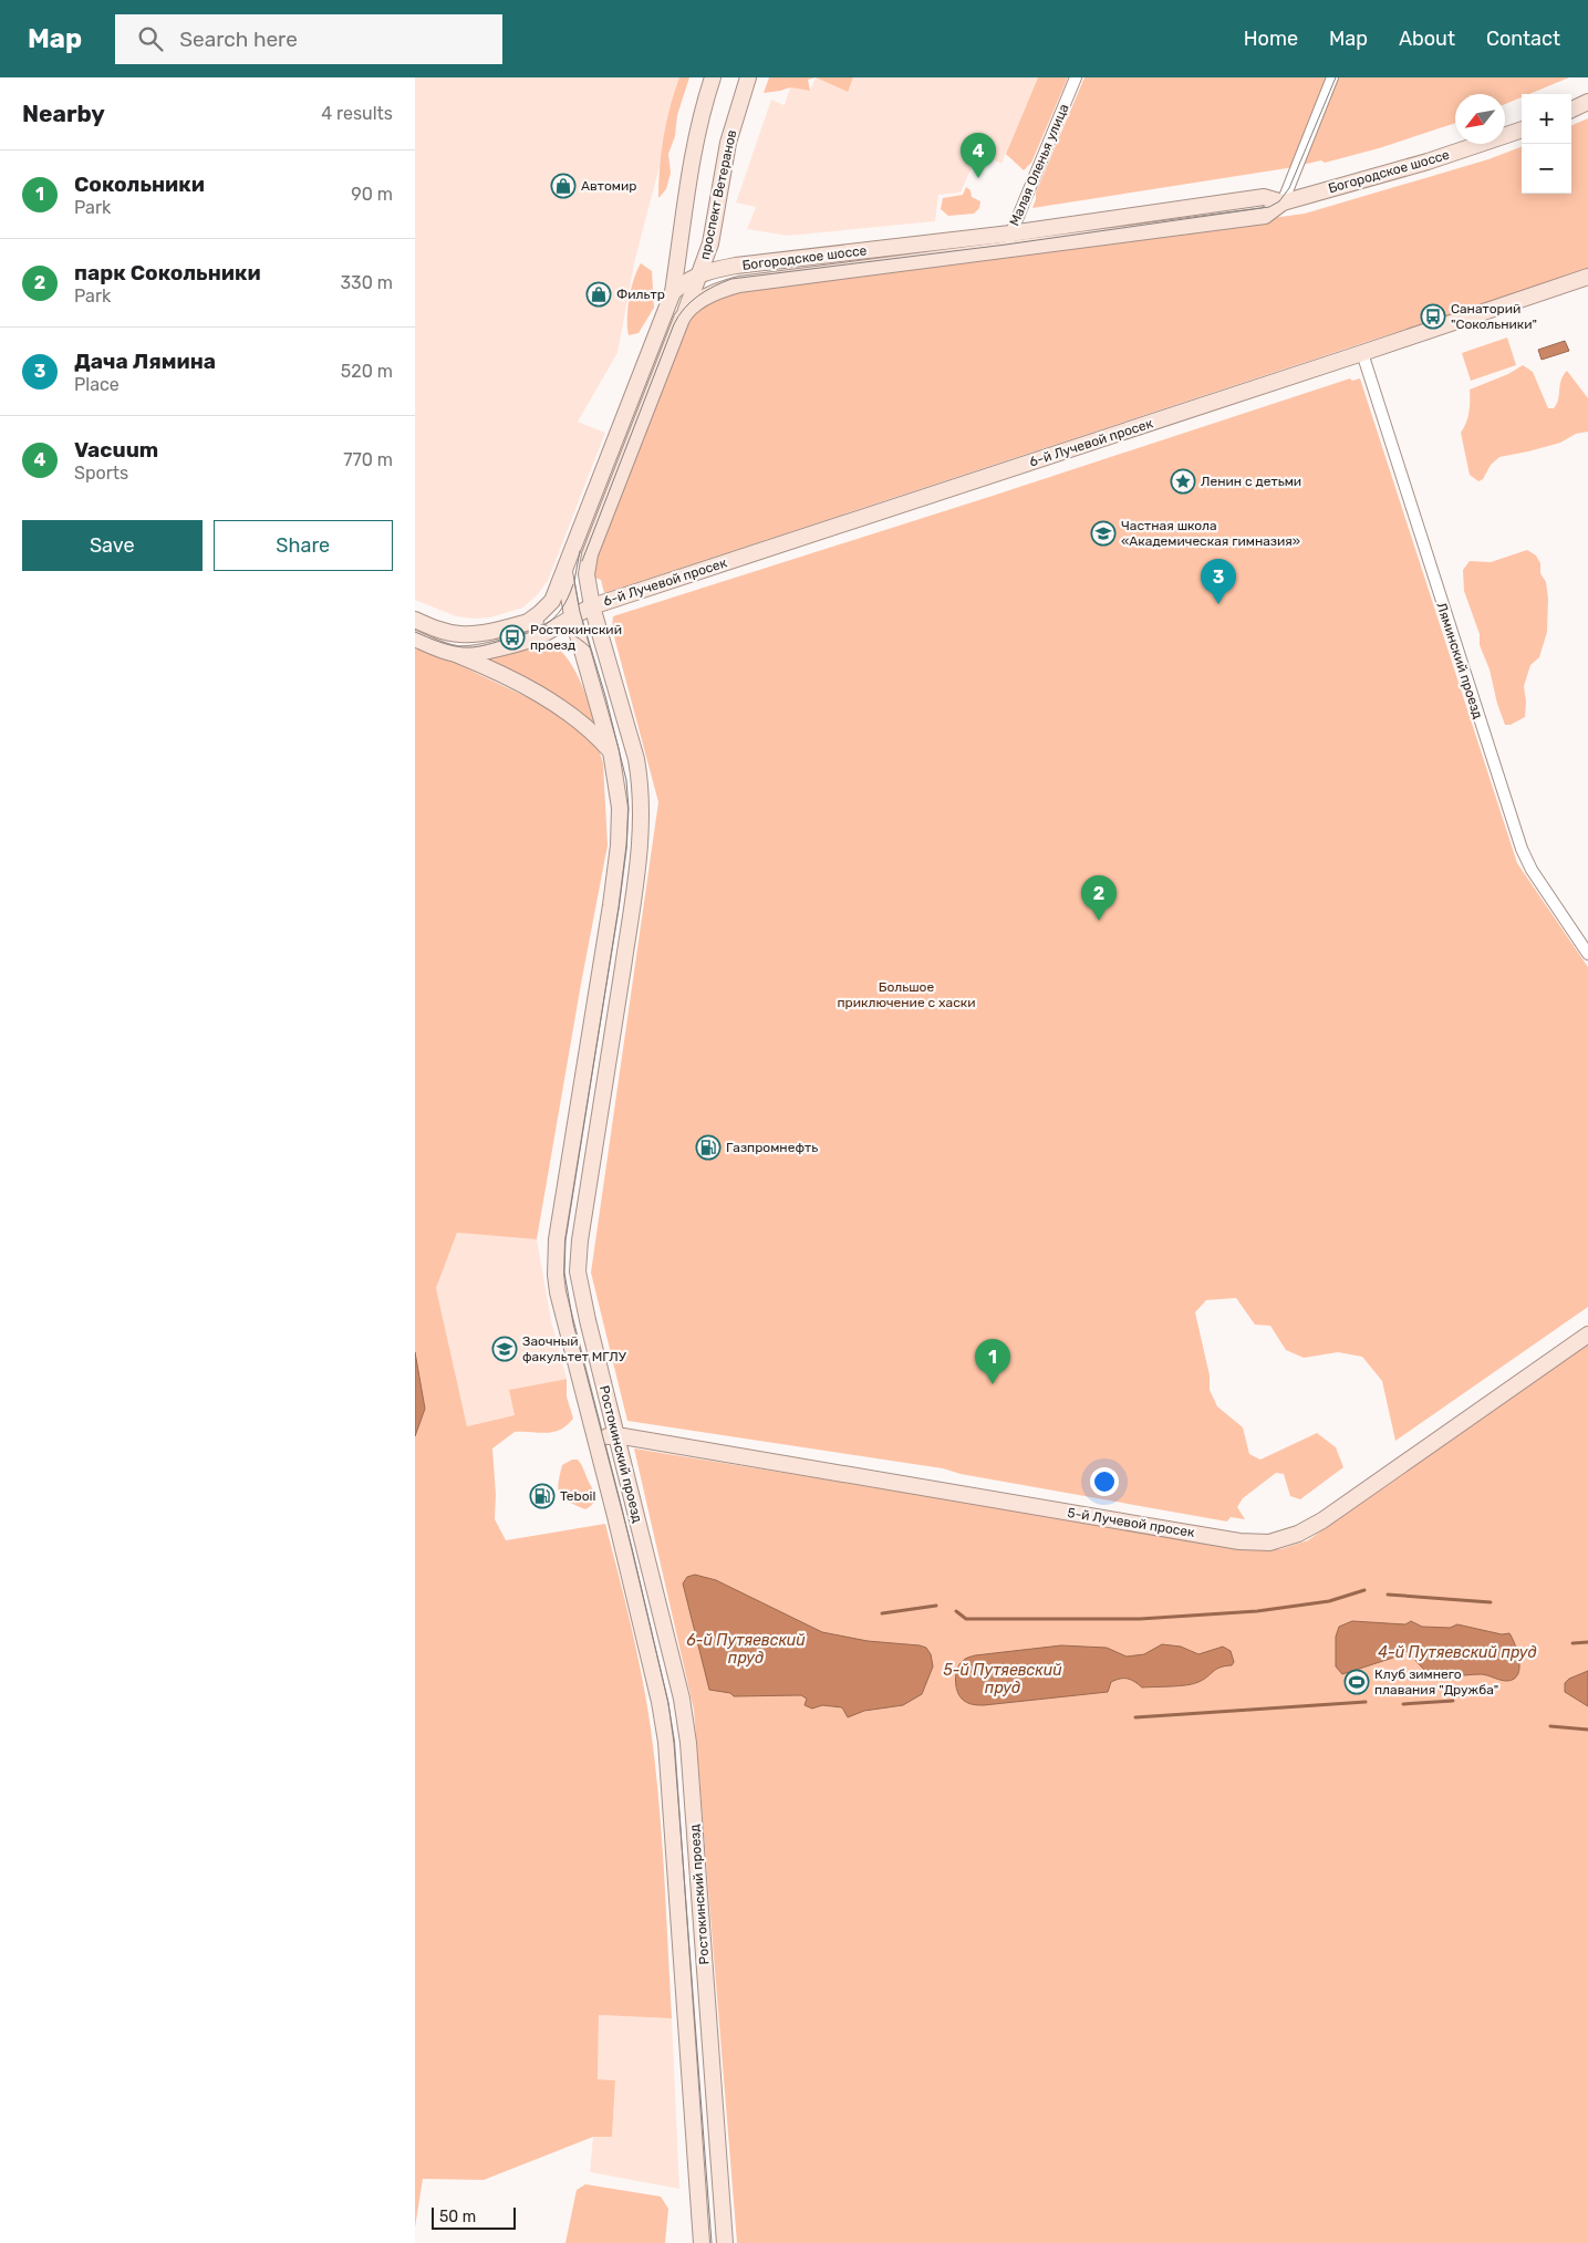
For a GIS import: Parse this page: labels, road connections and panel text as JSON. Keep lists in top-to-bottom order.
{
  "streets": {
    "main road": [
      "Богородское шоссе",
      "проспект Ветеранов",
      "6-й Лучевой просек",
      "Ростокинский проезд",
      "5-й Лучевой просек"
    ],
    "street": ["Малая Оленья улица", "Ляминский проезд"]
  },
  "crossings": [
    ["Малая Оленья улица", "Богородское шоссе"],
    ["Богородское шоссе", "проспект Ветеранов"],
    ["6-й Лучевой просек", "Ляминский проезд"],
    ["6-й Лучевой просек", "Ростокинский проезд"],
    ["Ростокинский проезд", "5-й Лучевой просек"]
  ],
  "water": ["6-й Путяевский пруд", "4-й Путяевский пруд", "5-й Путяевский пруд"],
  "parks": ["Большое приключение с хаски"],
  "places": {
    "shop": ["Автомир", "Фильтр"],
    "bus stop": ["Санаторий \"Сокольники\"", "Ростокинский проезд"],
    "place": ["Ленин с детьми"],
    "school or university": ["Частная школа «Академическая гимназия»", "Заочный факультет МГЛУ"],
    "fuel station": ["Газпромнефть", "Teboil"],
    "sports": ["Клуб зимнего плавания \"Дружба\""]
  },
  "scale_bar": "50 m",
  "north": "bottom left",
  "page": {
    "header": "Map",
    "search": "Search here",
    "nav": [
      "Home",
      "Map",
      "About",
      "Contact"
    ],
    "heading": ["Nearby", "4 results"],
    "map_buttons": ["+", "−"],
    "pins": [
      "4",
      "3",
      "2",
      "1"
    ],
    "list": [
      {
        "mark": "1",
        "name": "Сокольники",
        "note": "Park",
        "value": "90 m"
      },
      {
        "mark": "2",
        "name": "парк Сокольники",
        "note": "Park",
        "value": "330 m"
      },
      {
        "mark": "3",
        "name": "Дача Лямина",
        "note": "Place",
        "value": "520 m"
      },
      {
        "mark": "4",
        "name": "Vacuum",
        "note": "Sports",
        "value": "770 m"
      }
    ],
    "buttons": ["Save", "Share"],
    "scale": "50 m"
  }
}
